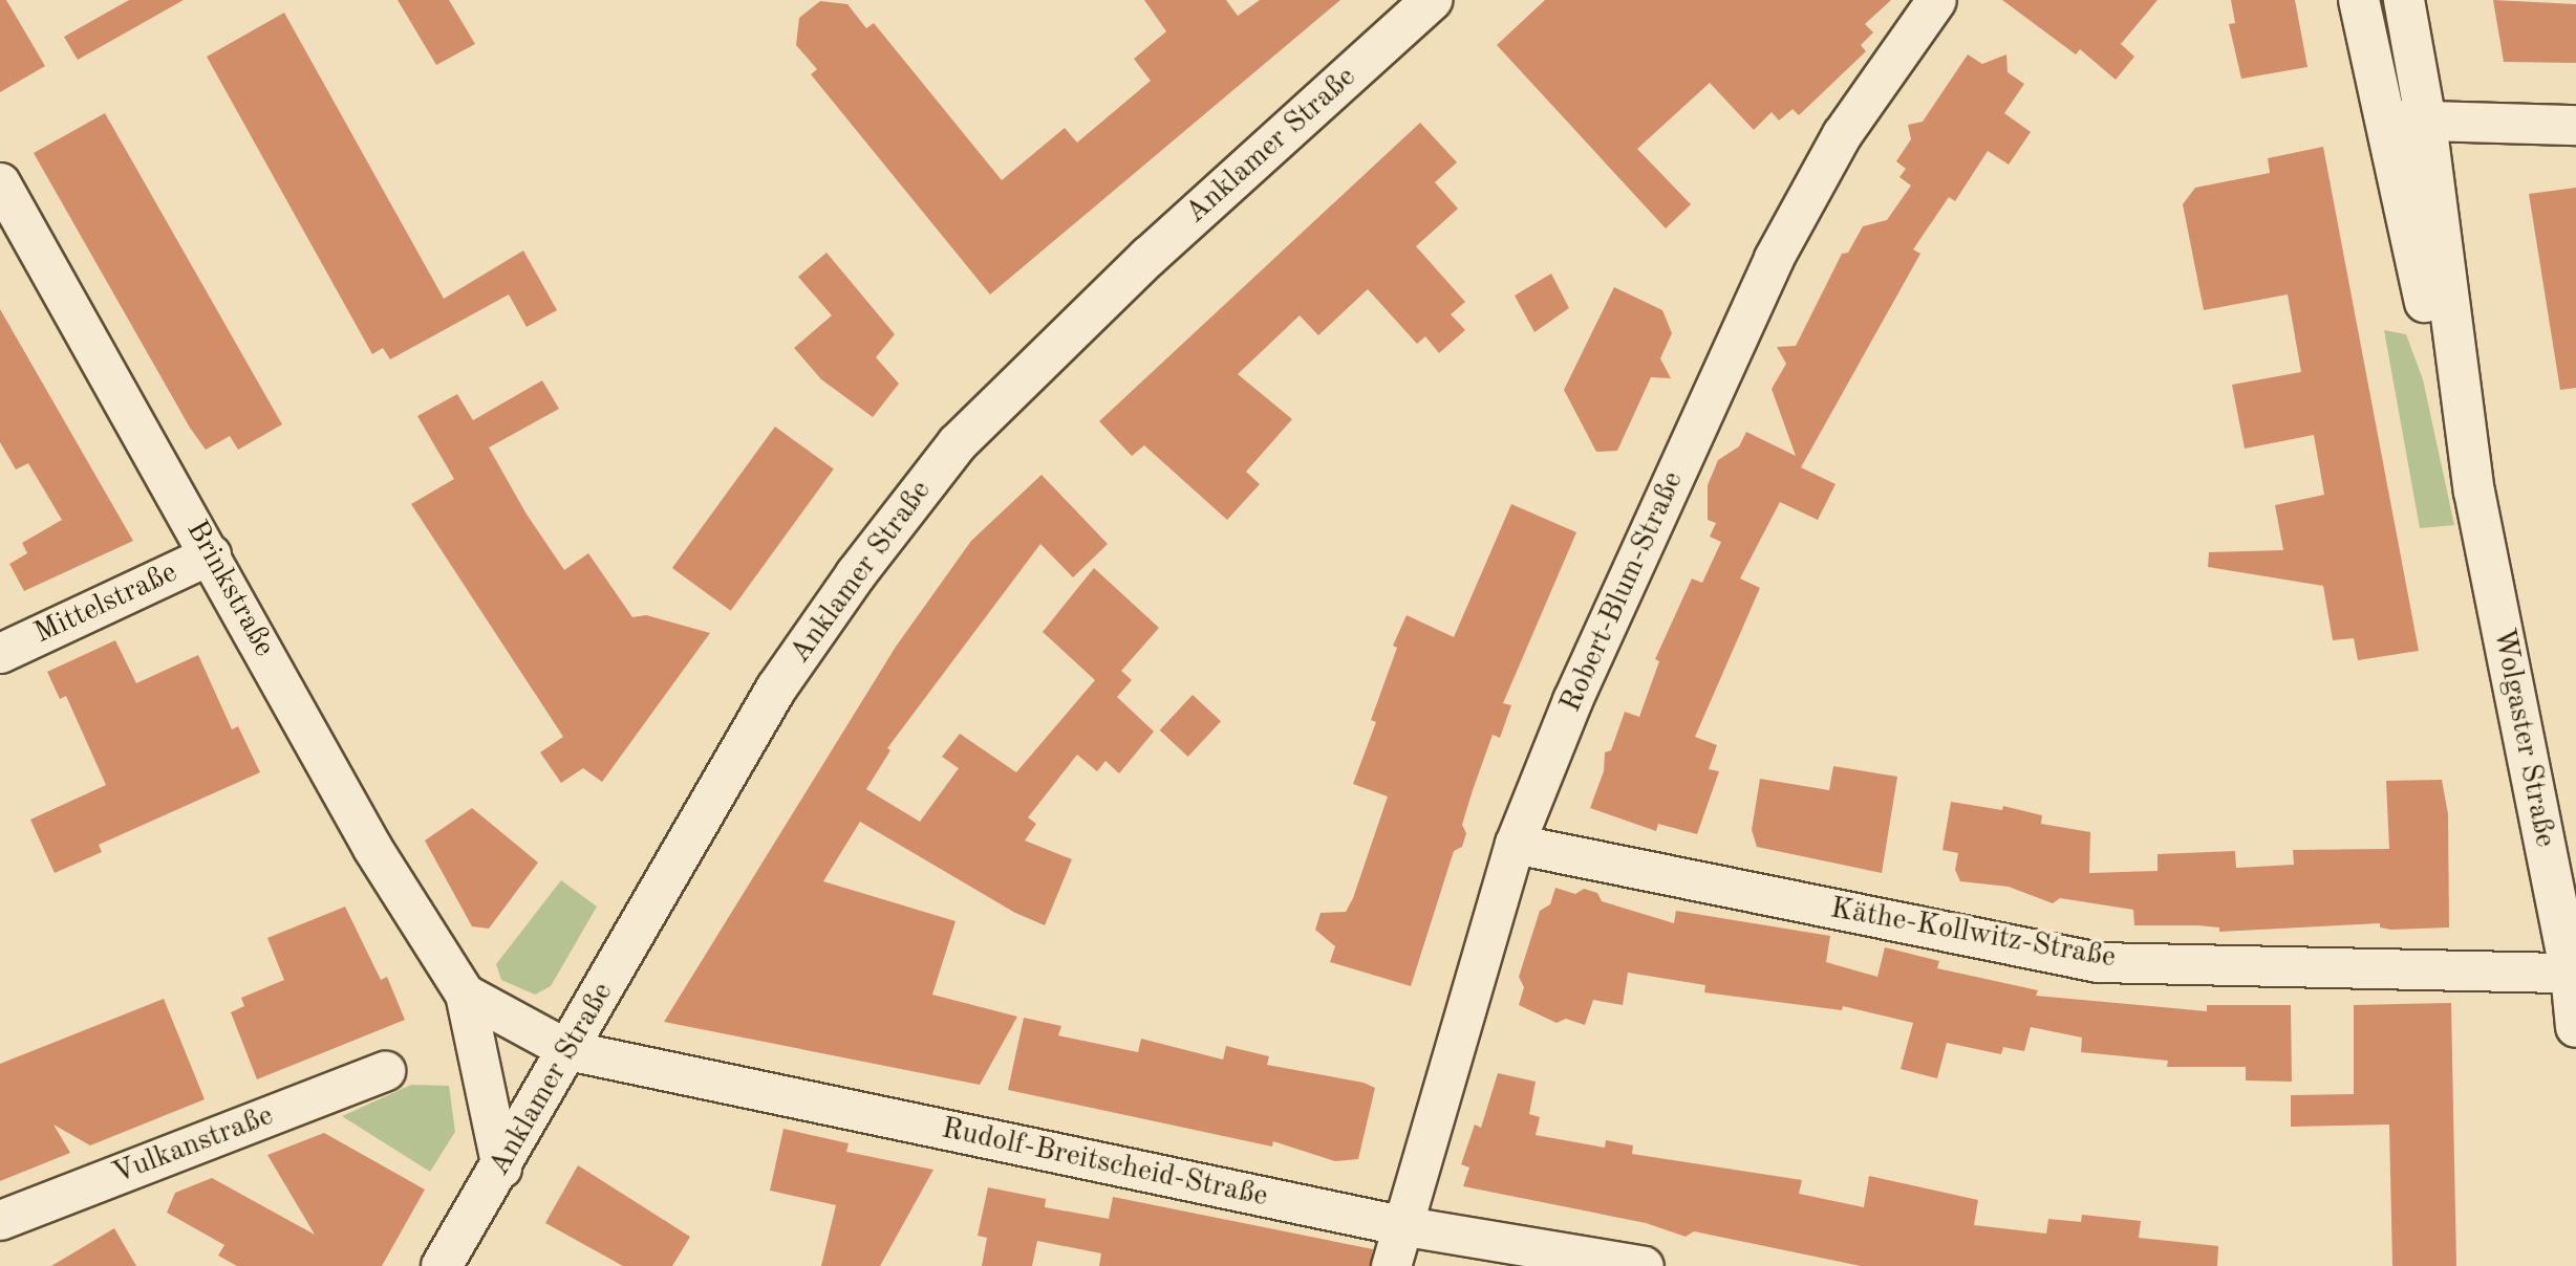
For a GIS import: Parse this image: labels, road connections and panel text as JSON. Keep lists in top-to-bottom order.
{
  "streets": {
    "main road": ["Anklamer Straße", "Wolgaster Straße"],
    "street": [
      "Brinkstraße",
      "Robert-Blum-Straße",
      "Mittelstraße",
      "Käthe-Kollwitz-Straße",
      "Vulkanstraße",
      "Rudolf-Breitscheid-Straße"
    ]
  },
  "crossings": [
    ["Anklamer Straße", "Brinkstraße"],
    ["Anklamer Straße", "Rudolf-Breitscheid-Straße"],
    ["Brinkstraße", "Mittelstraße"],
    ["Brinkstraße", "Rudolf-Breitscheid-Straße"],
    ["Robert-Blum-Straße", "Käthe-Kollwitz-Straße"],
    ["Robert-Blum-Straße", "Rudolf-Breitscheid-Straße"],
    ["Wolgaster Straße", "Käthe-Kollwitz-Straße"]
  ]
}
